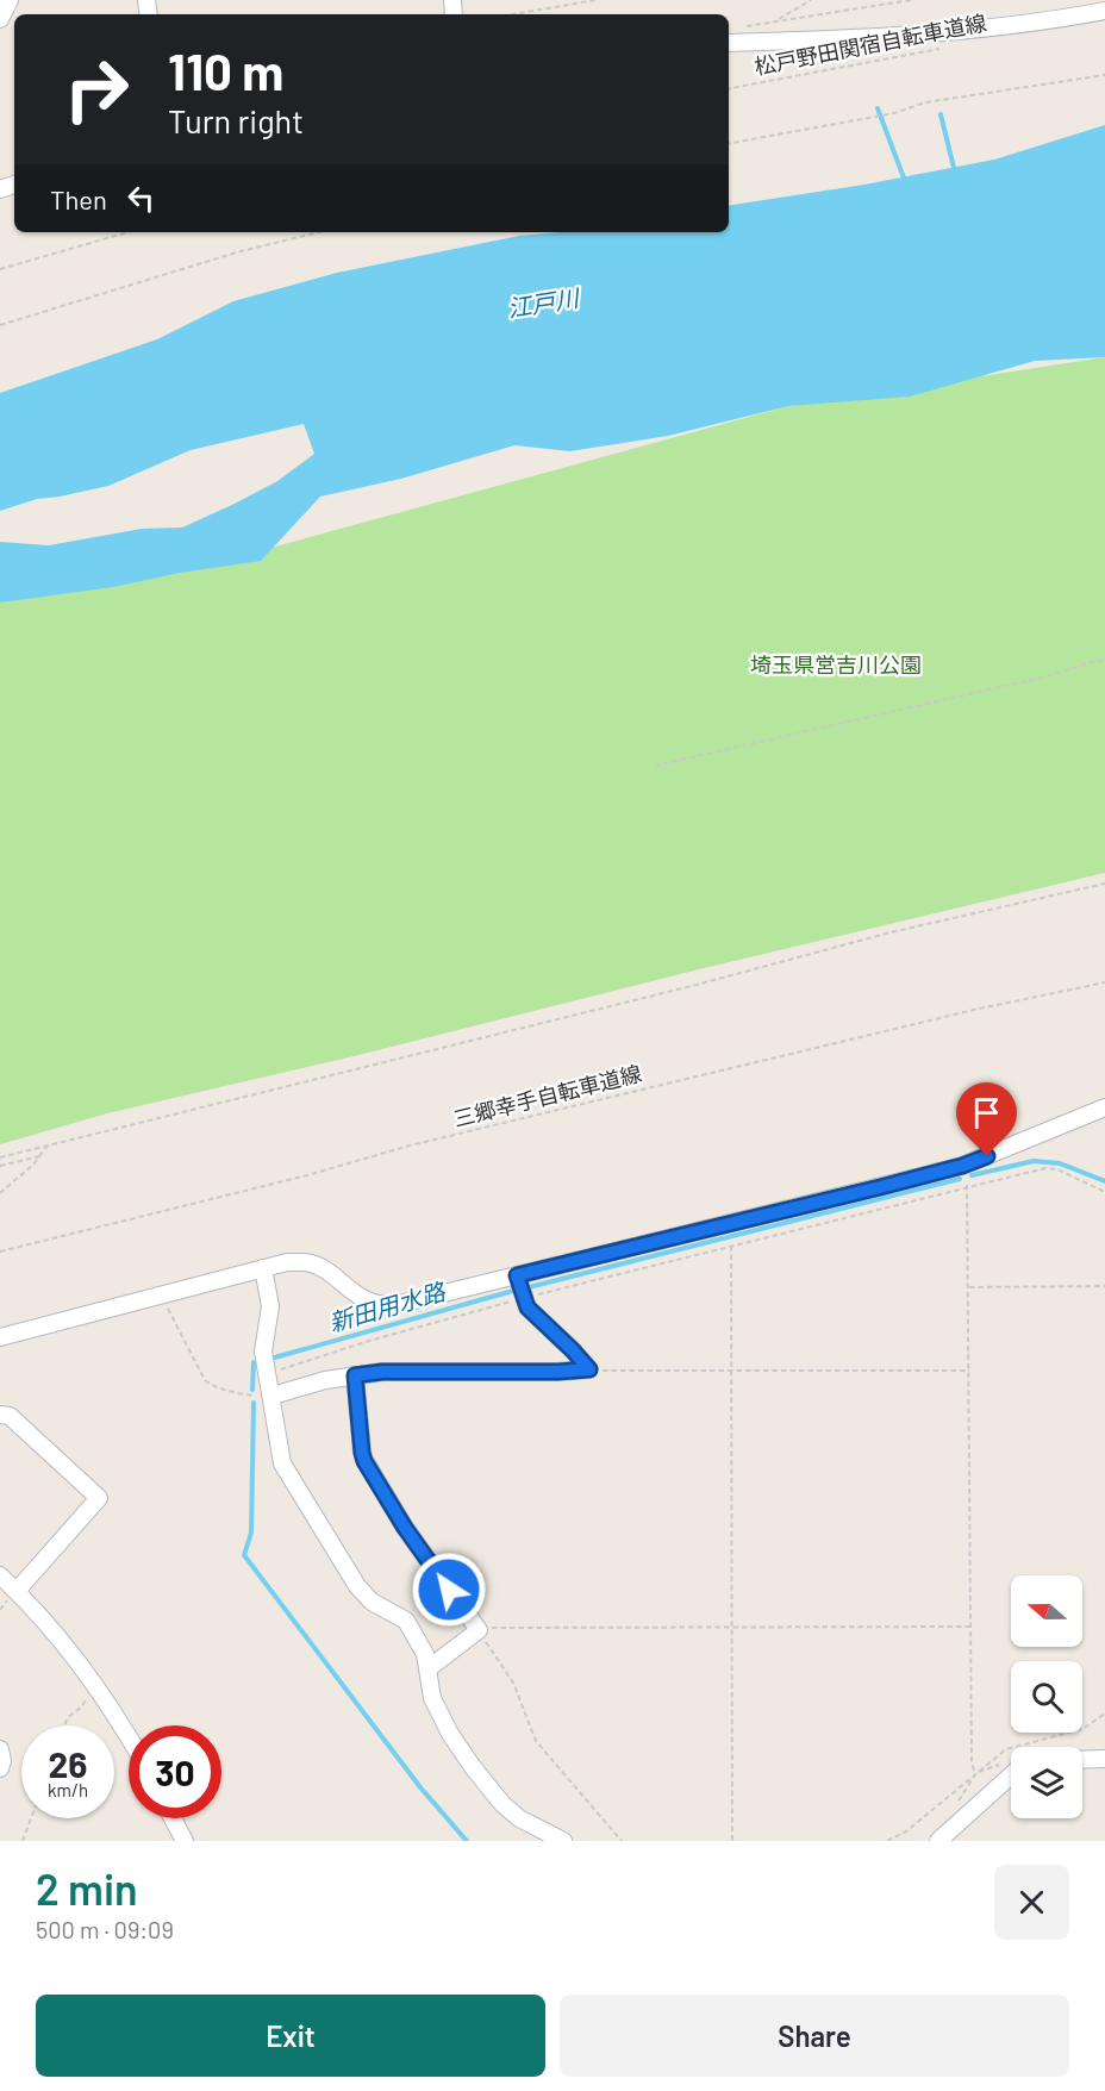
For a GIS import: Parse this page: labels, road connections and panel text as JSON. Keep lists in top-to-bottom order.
{
  "streets": {
    "path": ["松戸野田関宿自転車道線", "三郷幸手自転車道線"]
  },
  "water": ["江戸川", "新田用水路"],
  "parks": ["埼玉県営吉川公園"],
  "north": "left",
  "page": {
    "turn": ["110 m", "Turn right"],
    "then": "Then",
    "speed": "26 km/h",
    "limit": "30",
    "heading": ["2 min", "500 m · 09:09"],
    "buttons": ["Exit", "Share"]
  }
}
